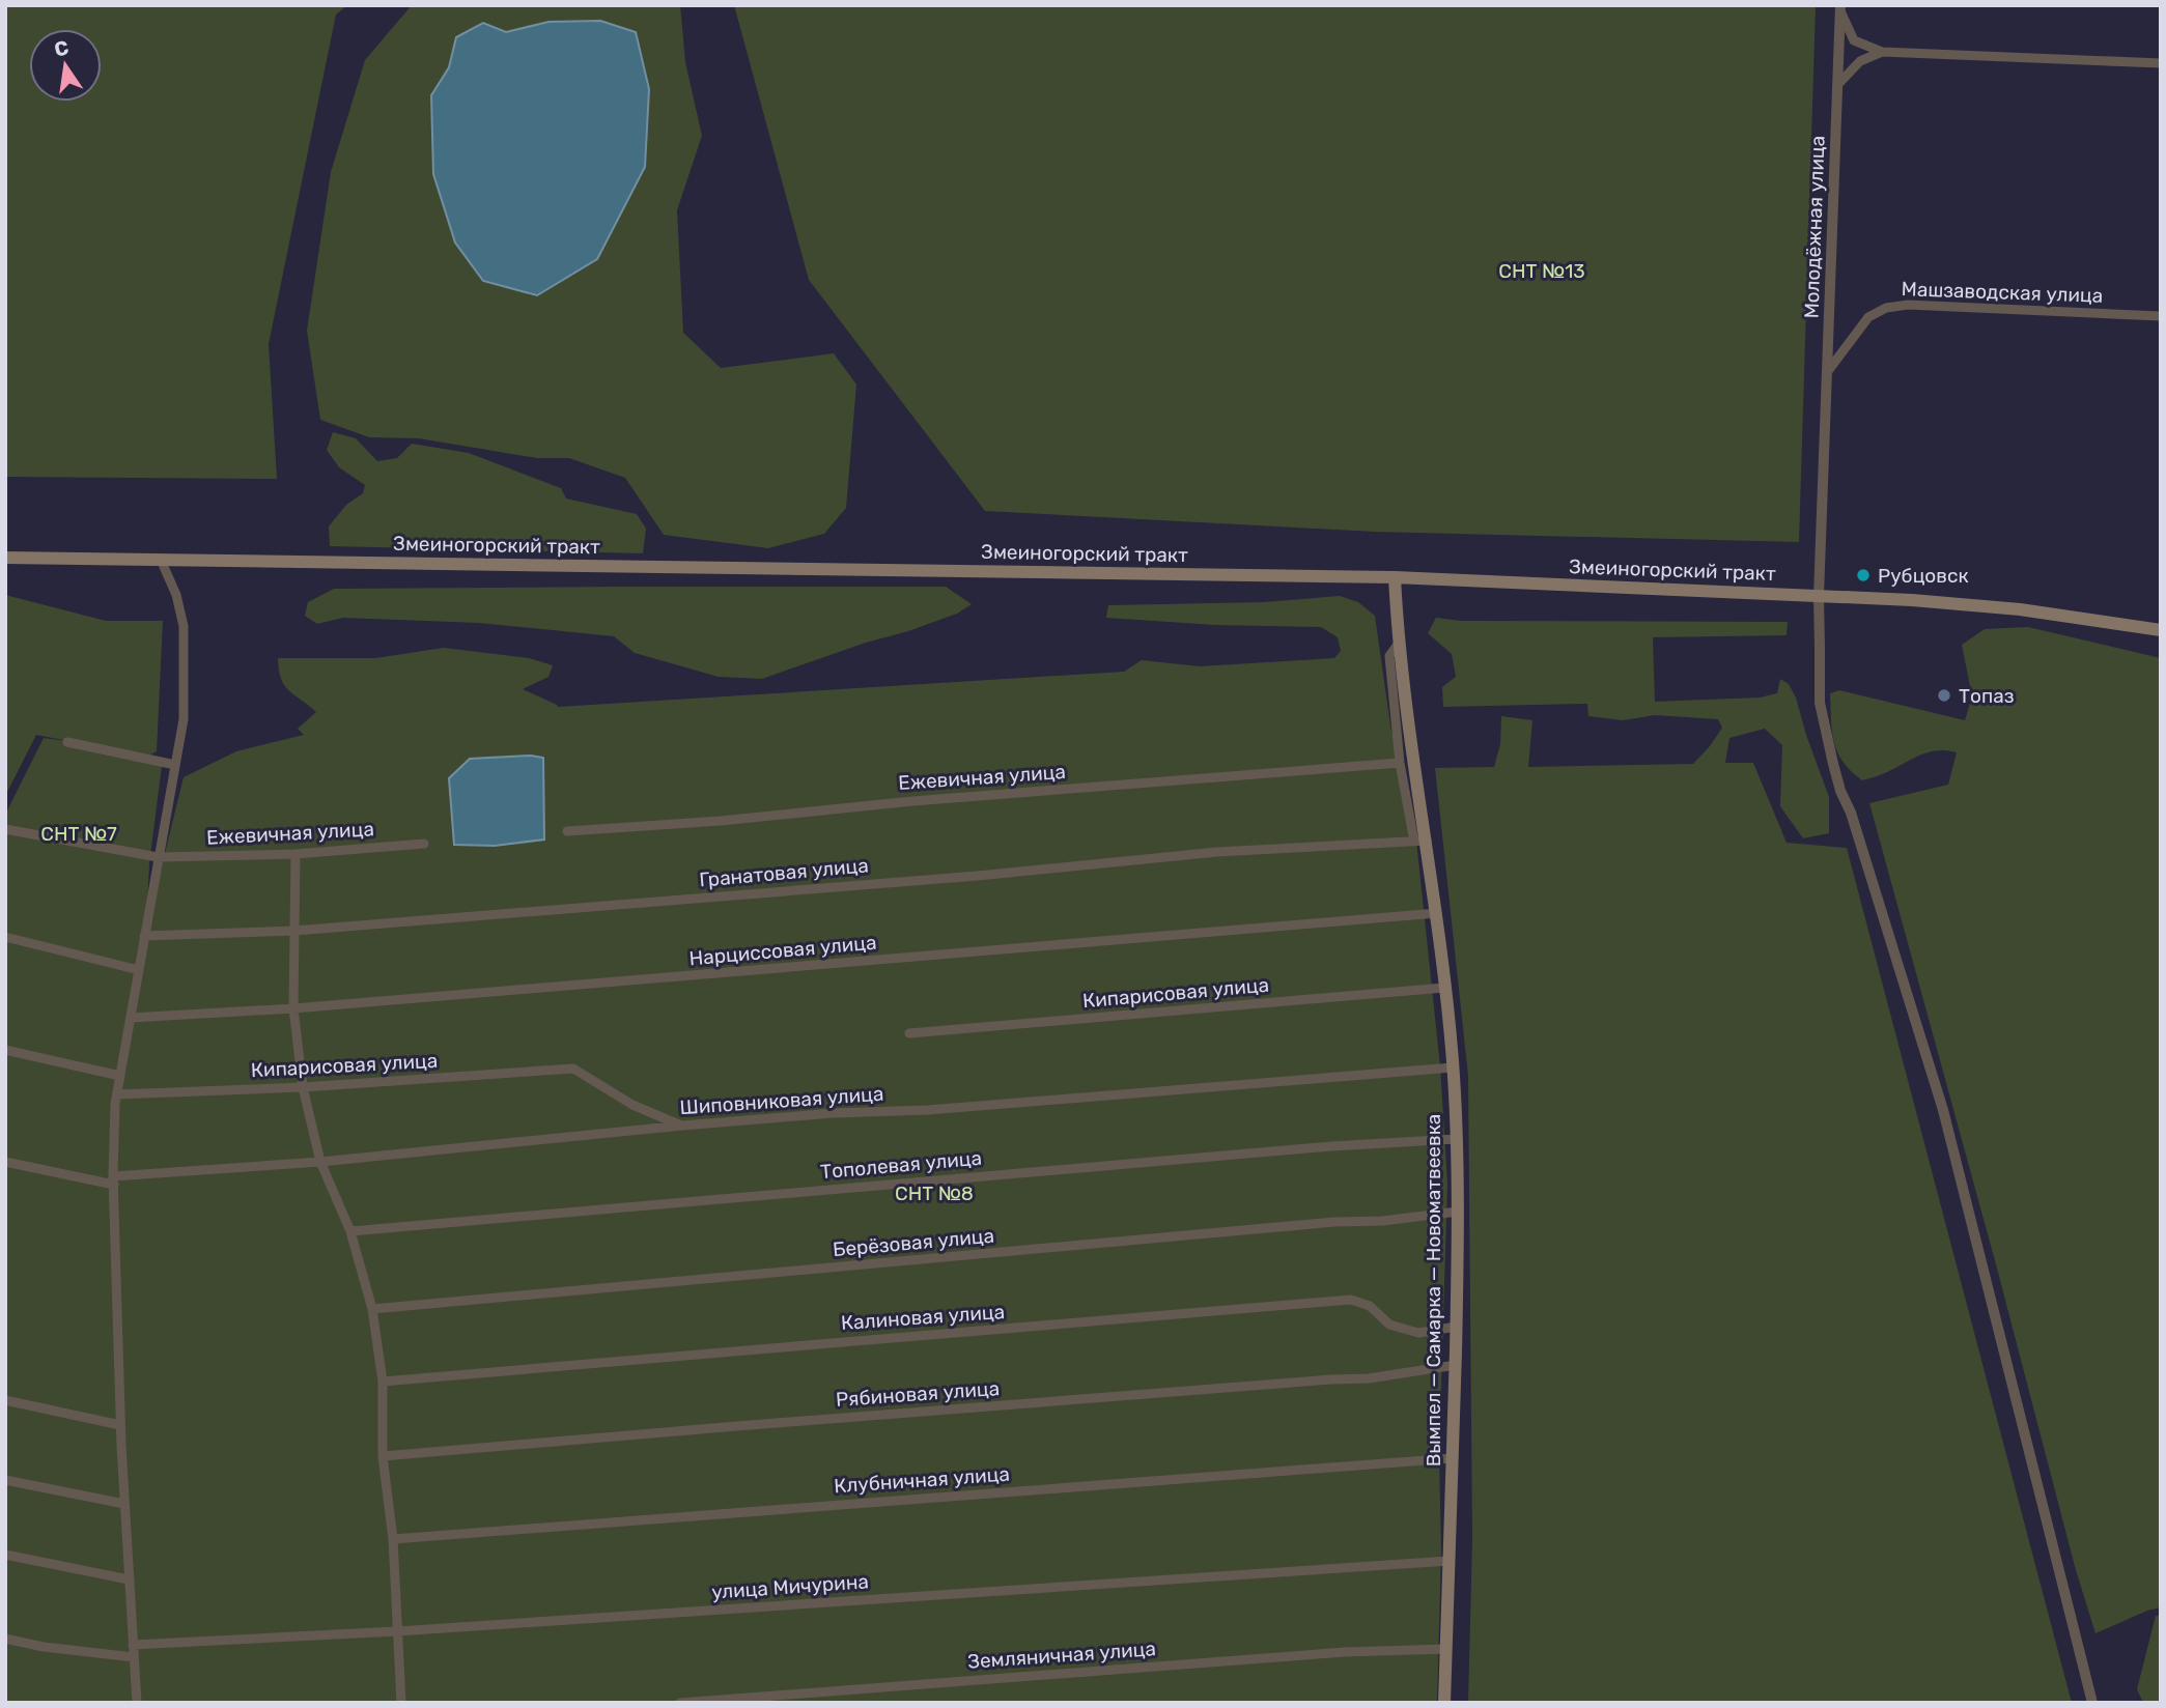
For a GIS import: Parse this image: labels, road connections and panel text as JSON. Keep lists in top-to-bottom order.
{
  "streets": {
    "main road": ["Змеиногорский тракт", "Вымпел — Самарка — Новоматвеевка"],
    "street": [
      "Молодёжная улица",
      "Машзаводская улица",
      "Ежевичная улица",
      "Гранатовая улица",
      "Нарциссовая улица",
      "Кипарисовая улица",
      "Шиповниковая улица",
      "Тополевая улица",
      "Берёзовая улица",
      "Калиновая улица",
      "Рябиновая улица",
      "Клубничная улица",
      "улица Мичурина",
      "Земляничная улица"
    ]
  },
  "crossings": [
    ["Молодёжная улица", "Машзаводская улица"],
    ["Молодёжная улица", "Змеиногорский тракт"],
    ["Змеиногорский тракт", "Вымпел — Самарка — Новоматвеевка"],
    ["Гранатовая улица", "Вымпел — Самарка — Новоматвеевка"],
    ["Нарциссовая улица", "Вымпел — Самарка — Новоматвеевка"],
    ["Кипарисовая улица", "Шиповниковая улица"],
    ["Кипарисовая улица", "Вымпел — Самарка — Новоматвеевка"],
    ["Шиповниковая улица", "Вымпел — Самарка — Новоматвеевка"],
    ["Тополевая улица", "Вымпел — Самарка — Новоматвеевка"],
    ["Берёзовая улица", "Вымпел — Самарка — Новоматвеевка"],
    ["Вымпел — Самарка — Новоматвеевка", "Калиновая улица"],
    ["Вымпел — Самарка — Новоматвеевка", "Рябиновая улица"],
    ["Вымпел — Самарка — Новоматвеевка", "Клубничная улица"],
    ["Вымпел — Самарка — Новоматвеевка", "улица Мичурина"],
    ["Вымпел — Самарка — Новоматвеевка", "Земляничная улица"]
  ],
  "parks": ["СНТ №13", "СНТ №7", "СНТ №8"],
  "places": ["Рубцовск", "Топаз"],
  "north": "top"
}
